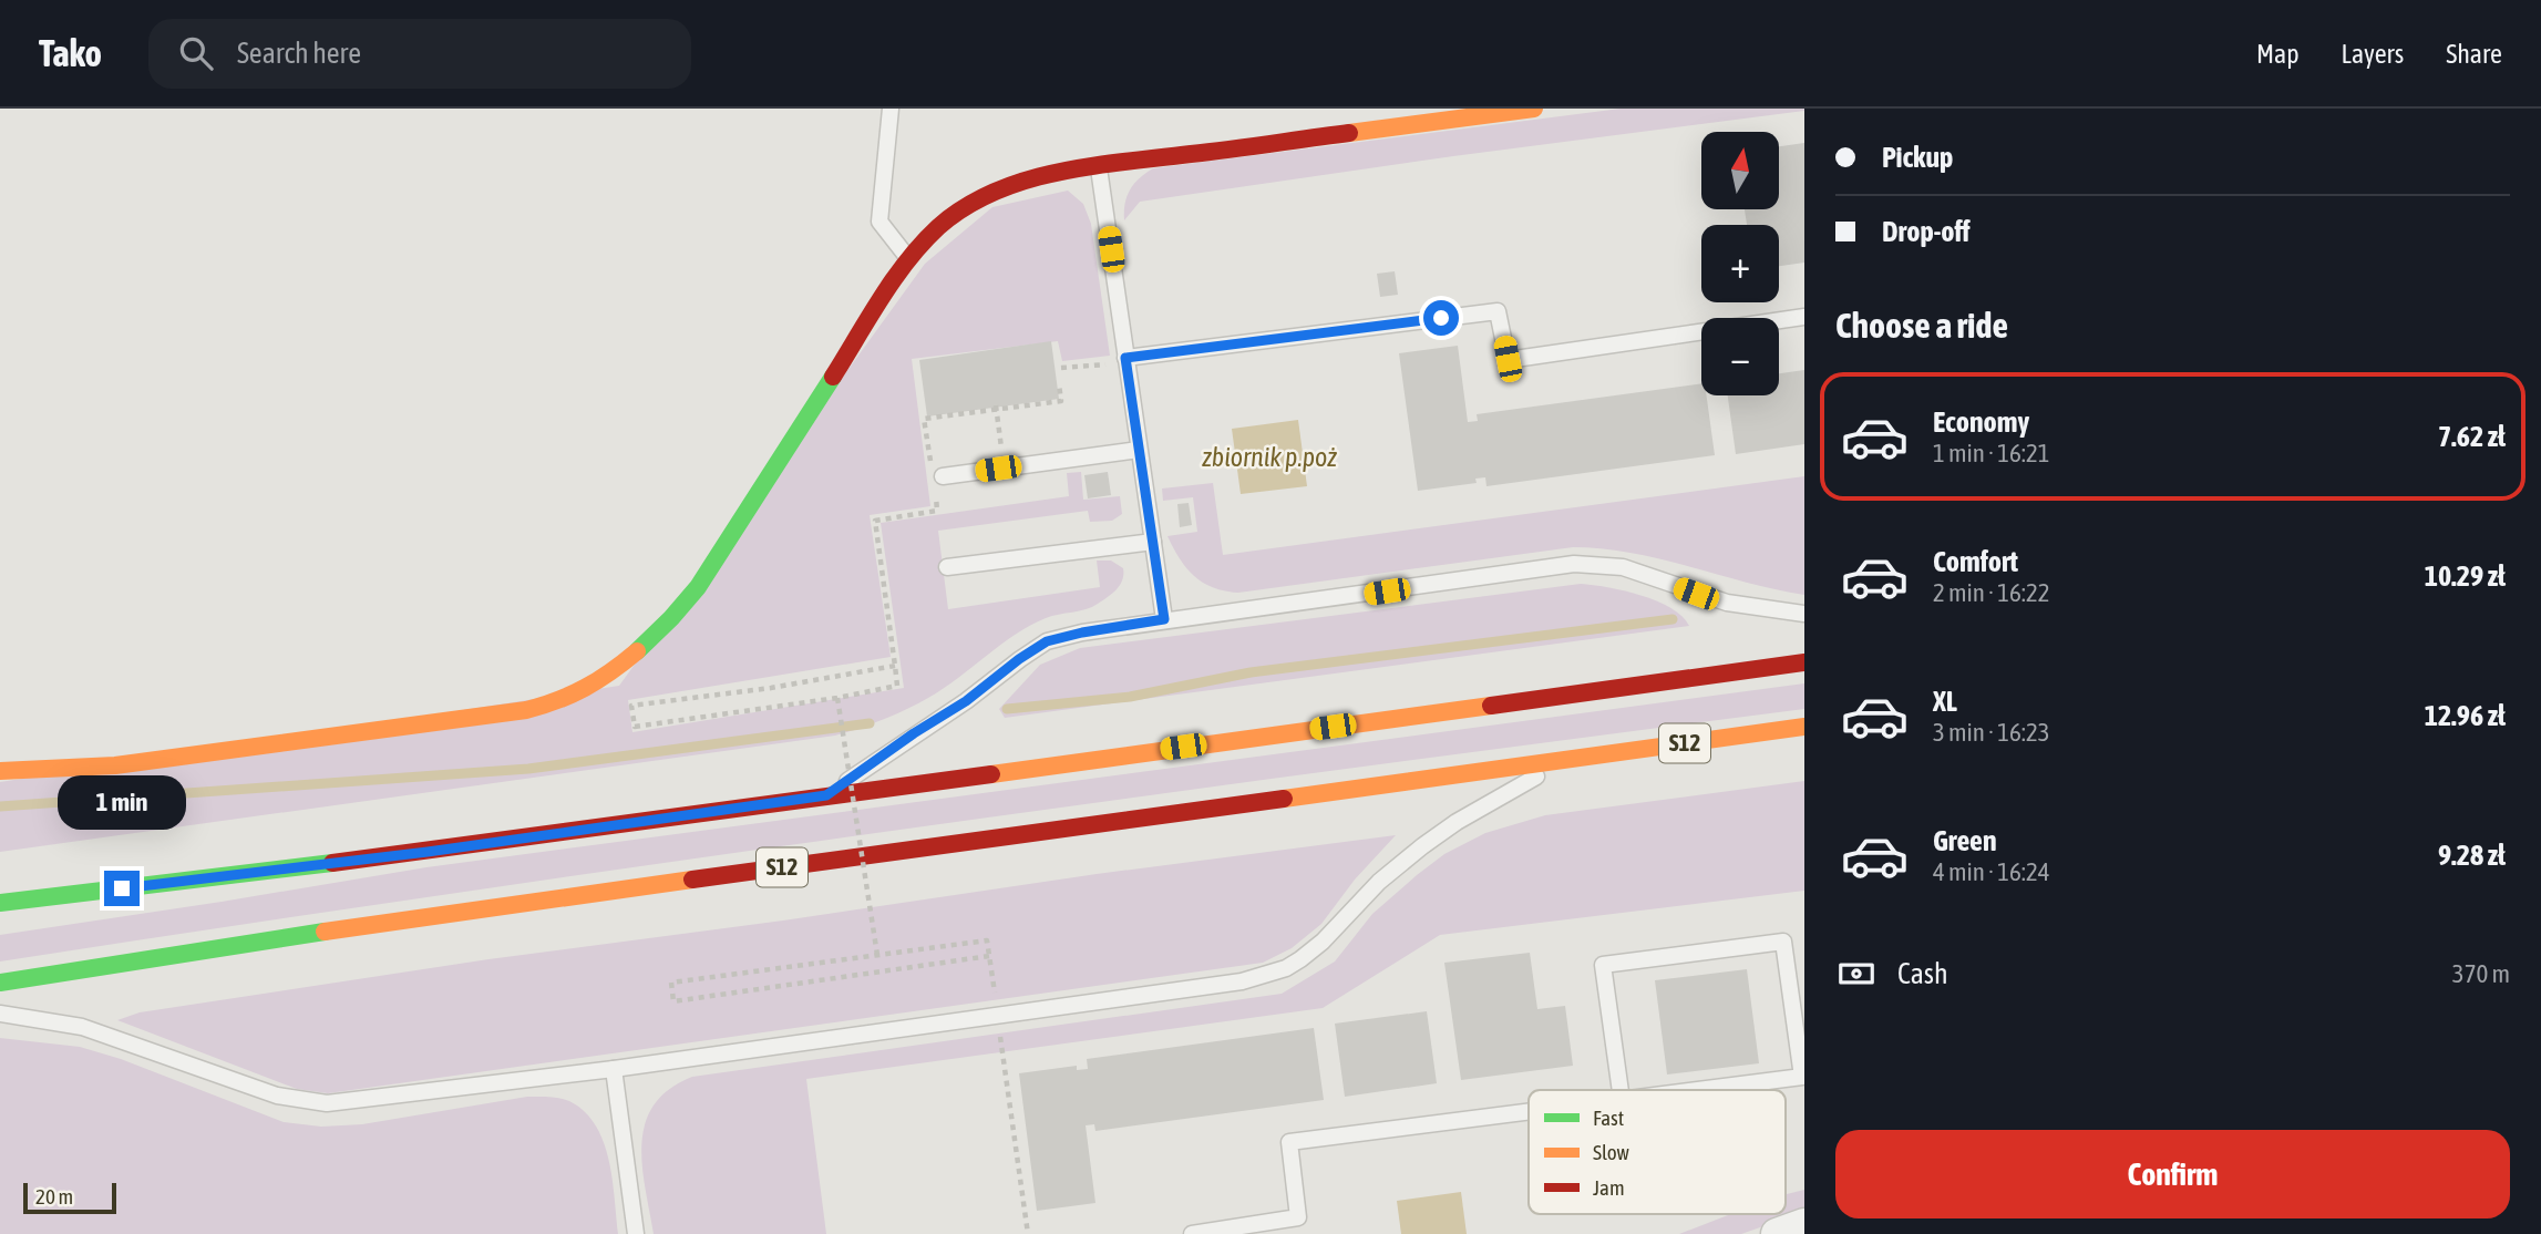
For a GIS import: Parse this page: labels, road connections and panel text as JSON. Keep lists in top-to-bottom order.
{
  "streets": {
    "main road": ["S12"]
  },
  "water": ["zbiornik p.poż"],
  "legend": ["Fast", "Slow", "Jam"],
  "scale_bar": "20 m",
  "north": "top",
  "page": {
    "header": "Tako",
    "search": "Search here",
    "nav": ["Map", "Layers", "Share"],
    "banner": ["Pickup", "Drop-off"],
    "map_buttons": ["+", "−"],
    "heading": "Choose a ride",
    "list": [
      {
        "name": "Economy",
        "note": "1 min · 16:21",
        "value": "7.62 zł"
      },
      {
        "name": "Comfort",
        "note": "2 min · 16:22",
        "value": "10.29 zł"
      },
      {
        "name": "XL",
        "note": "3 min · 16:23",
        "value": "12.96 zł"
      },
      {
        "name": "Green",
        "note": "4 min · 16:24",
        "value": "9.28 zł"
      }
    ],
    "bubble": "1 min",
    "pay": ["Cash", "370 m"],
    "buttons": "Confirm",
    "scale": "20 m"
  }
}
